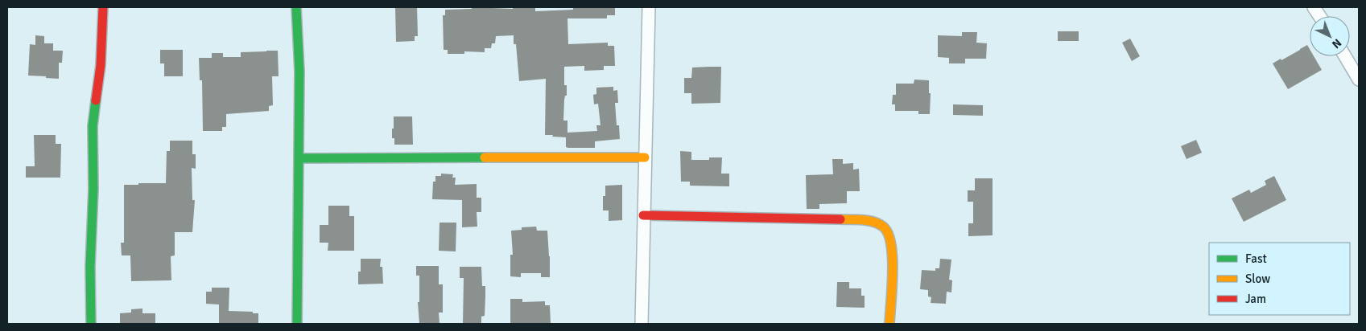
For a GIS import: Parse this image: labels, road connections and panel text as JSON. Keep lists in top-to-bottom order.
{
  "legend": ["Fast", "Slow", "Jam"],
  "north": "bottom right"
}
